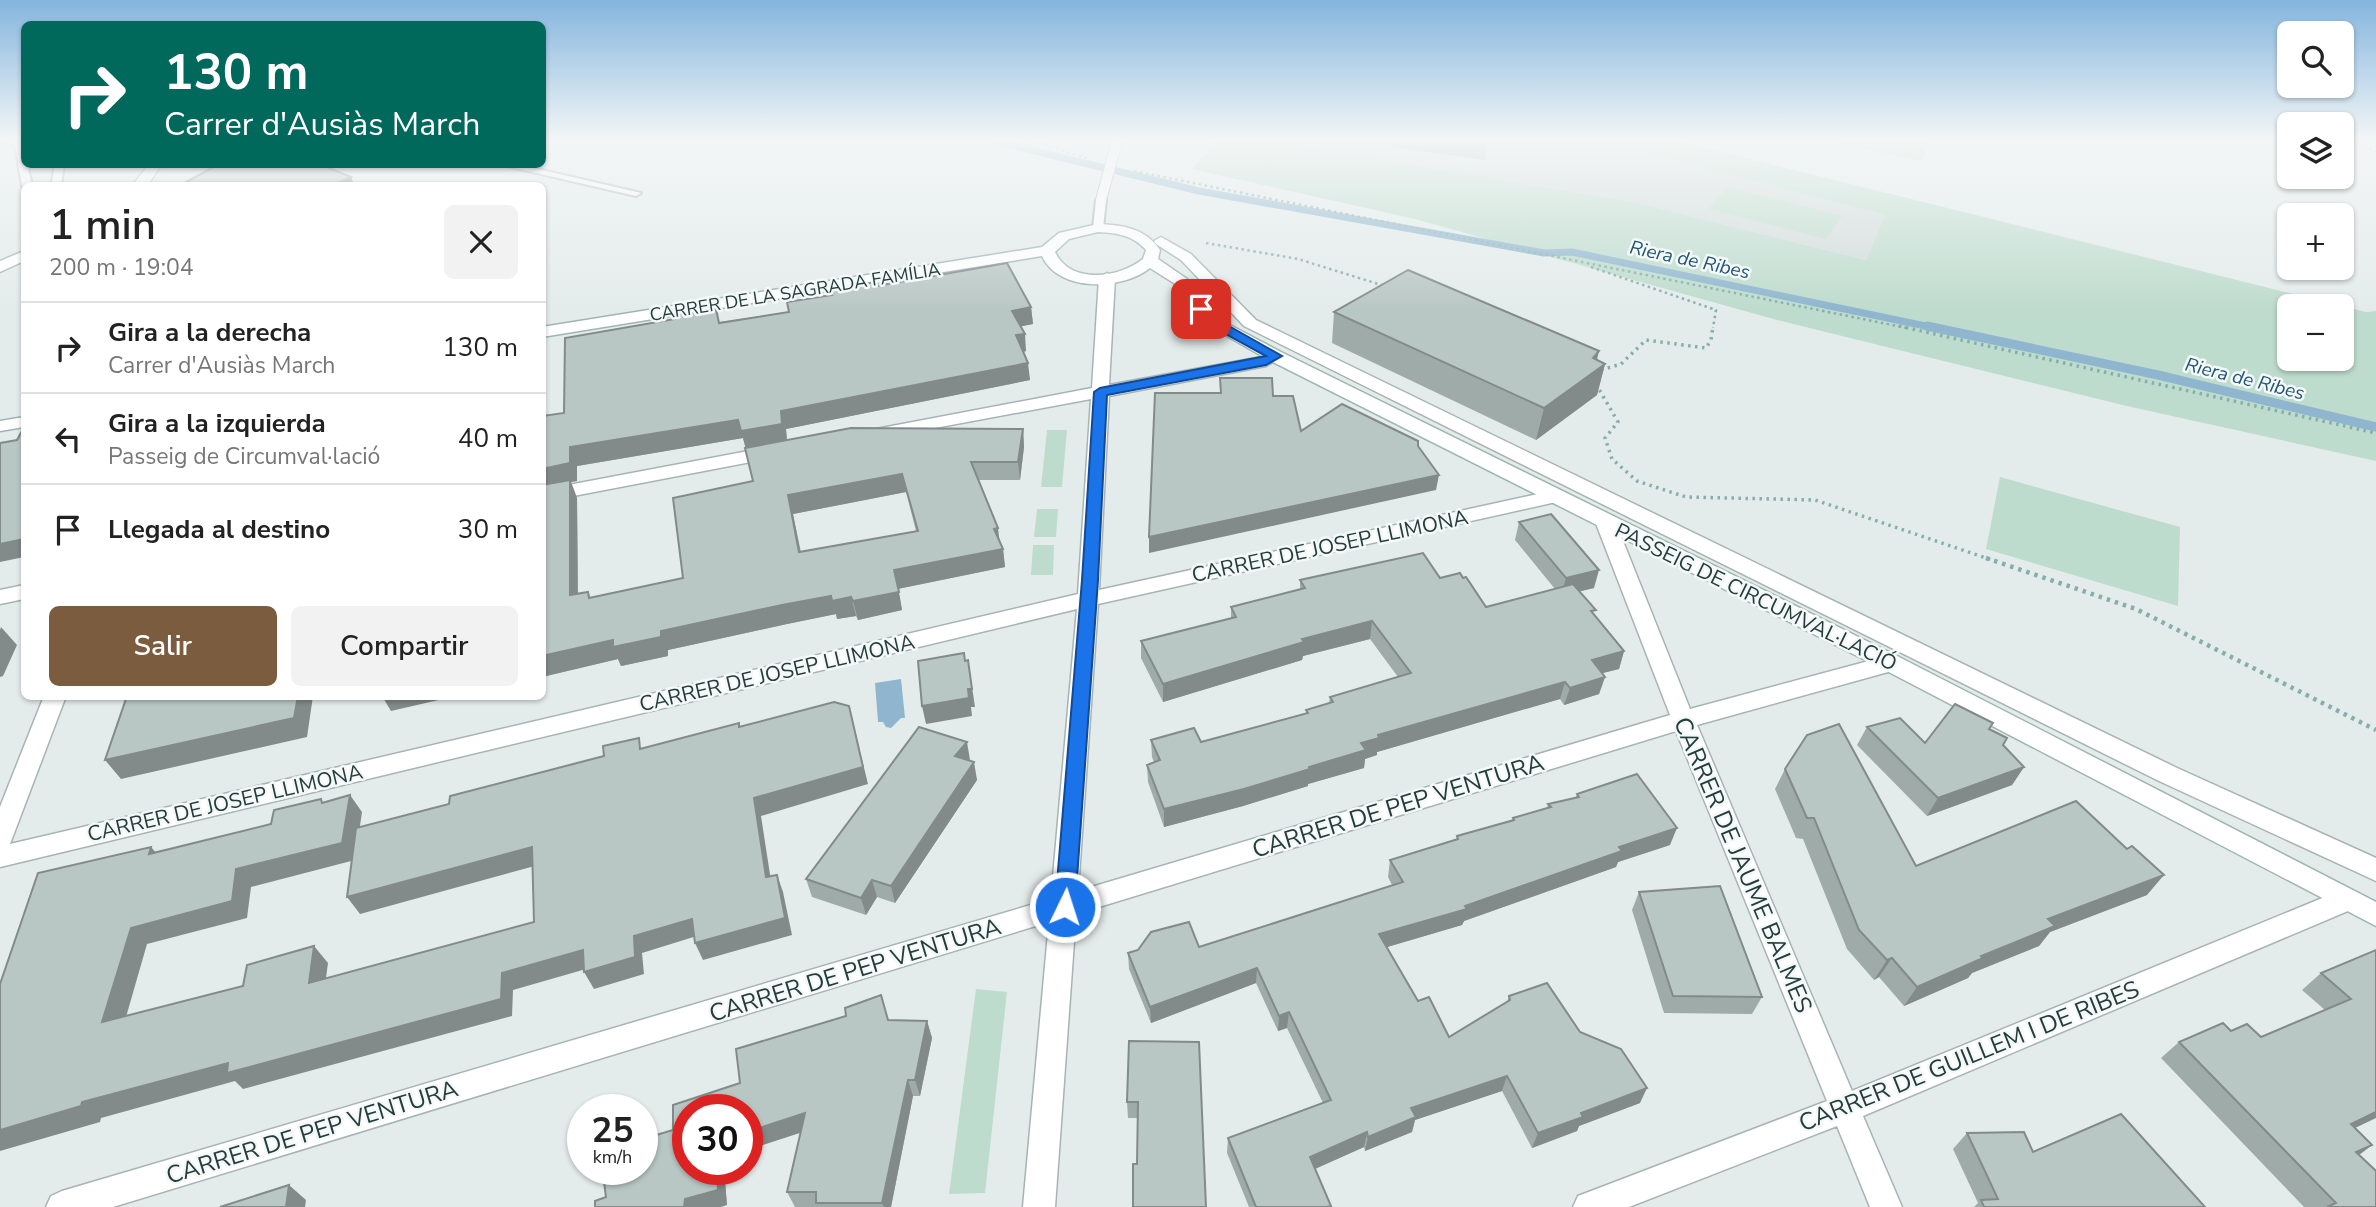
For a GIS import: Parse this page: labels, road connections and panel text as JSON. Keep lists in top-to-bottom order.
{
  "streets": {
    "street": [
      "CARRER DE LA SAGRADA FAMÍLIA",
      "CARRER DE JOSEP LLIMONA",
      "PASSEIG DE CIRCUMVAL·LACIÓ",
      "CARRER DE PEP VENTURA",
      "CARRER DE JAUME BALMES",
      "CARRER DE GUILLEM I DE RIBES"
    ]
  },
  "crossings": [
    ["CARRER DE JOSEP LLIMONA", "PASSEIG DE CIRCUMVAL·LACIÓ"],
    ["PASSEIG DE CIRCUMVAL·LACIÓ", "CARRER DE PEP VENTURA"],
    ["PASSEIG DE CIRCUMVAL·LACIÓ", "CARRER DE JAUME BALMES"],
    ["PASSEIG DE CIRCUMVAL·LACIÓ", "CARRER DE GUILLEM I DE RIBES"],
    ["CARRER DE PEP VENTURA", "CARRER DE JAUME BALMES"],
    ["CARRER DE JAUME BALMES", "CARRER DE GUILLEM I DE RIBES"]
  ],
  "water": ["Riera de Ribes"],
  "page": {
    "map_buttons": ["+", "−"],
    "turn": ["130 m", "Carrer d'Ausiàs March"],
    "heading": ["1 min", "200 m · 19:04"],
    "list": [
      {
        "name": "Gira a la derecha",
        "note": "Carrer d'Ausiàs March",
        "value": "130 m"
      },
      {
        "name": "Gira a la izquierda",
        "note": "Passeig de Circumval·lació",
        "value": "40 m"
      },
      {
        "name": "Llegada al destino",
        "value": "30 m"
      }
    ],
    "buttons": ["Salir", "Compartir"],
    "speed": "25 km/h",
    "limit": "30"
  }
}
